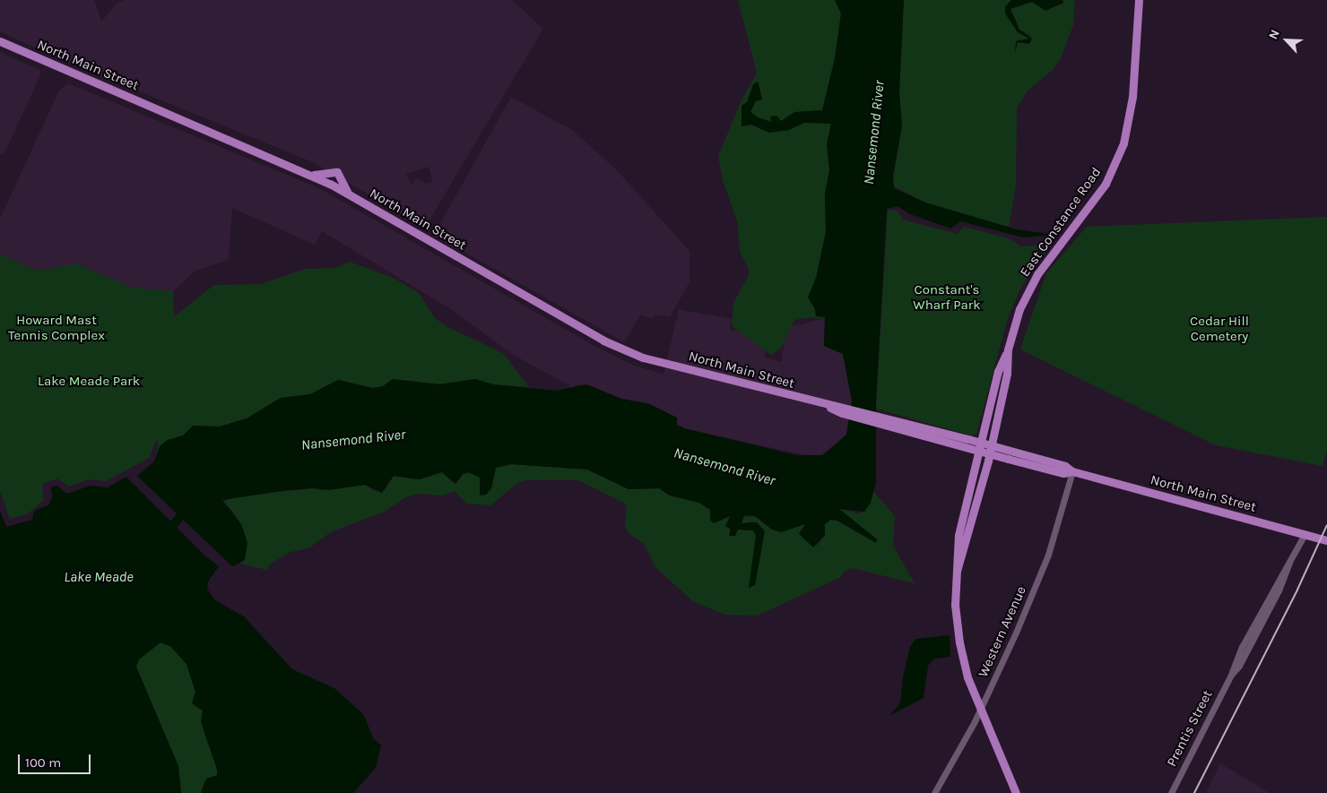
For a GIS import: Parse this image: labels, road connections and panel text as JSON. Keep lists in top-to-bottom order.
{
  "streets": {
    "main road": ["North Main Street", "East Constance Road"],
    "street": ["Western Avenue", "Prentis Street"]
  },
  "crossings": [
    ["North Main Street", "East Constance Road"],
    ["North Main Street", "Western Avenue"],
    ["North Main Street", "Prentis Street"]
  ],
  "water": ["Nansemond River", "Lake Meade"],
  "parks": [
    "Constant's Wharf Park",
    "Howard Mast Tennis Complex",
    "Cedar Hill Cemetery",
    "Lake Meade Park"
  ],
  "scale_bar": "100 m",
  "north": "top left"
}
